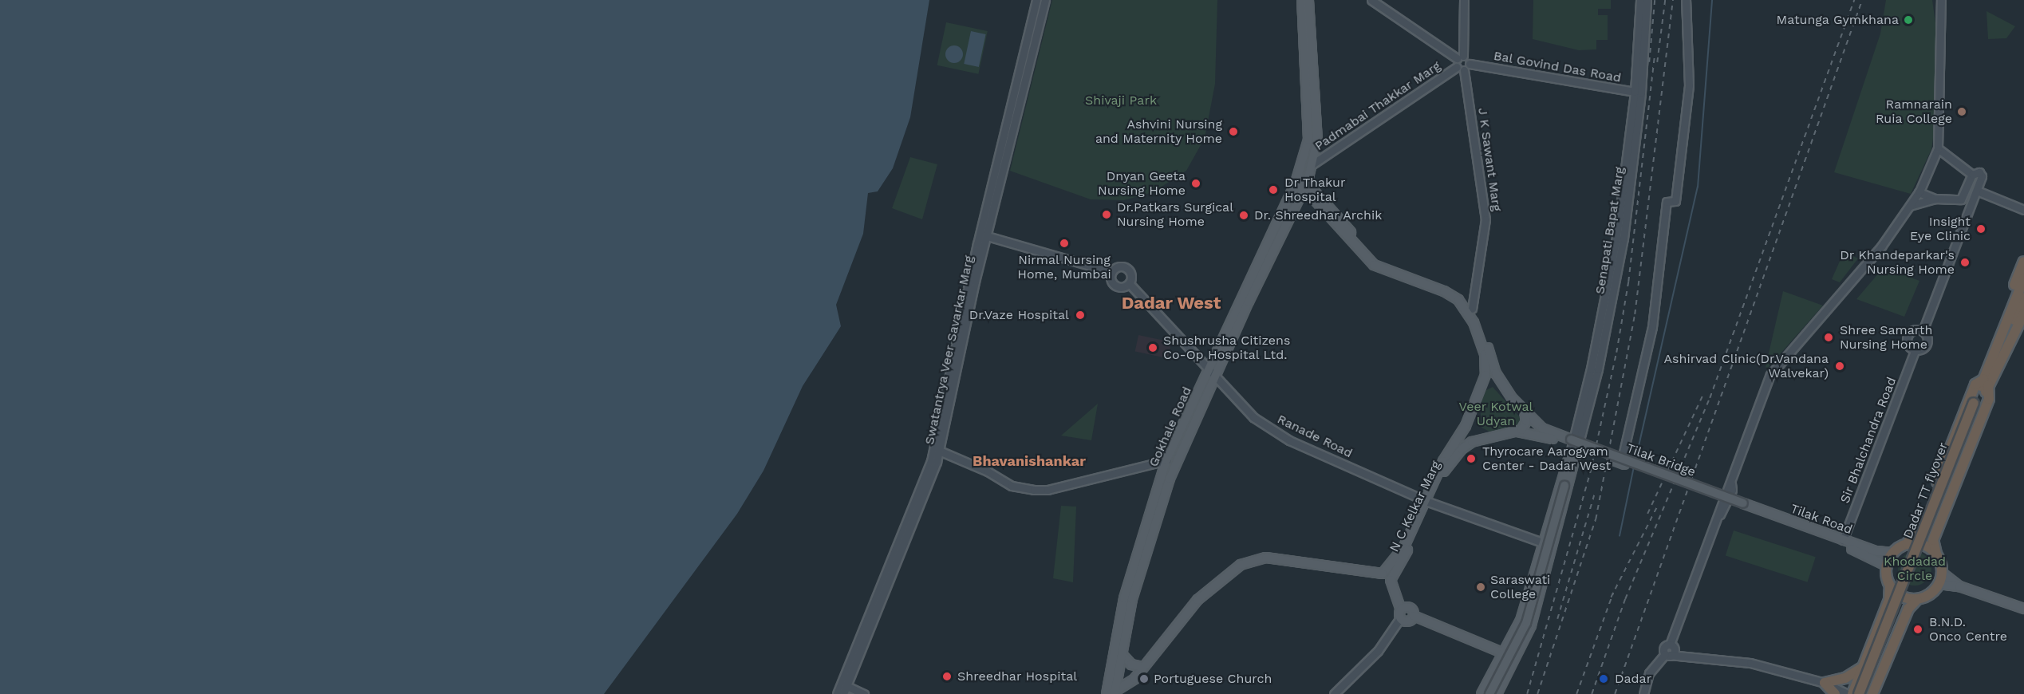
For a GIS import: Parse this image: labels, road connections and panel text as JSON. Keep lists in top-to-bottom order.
{
  "streets": {
    "highway": ["Dadar TT flyover"],
    "main road": [
      "Gokhale Road",
      "Tilak Bridge",
      "N C Kelkar Marg",
      "Tilak Road"
    ],
    "street": [
      "Bal Govind Das Road",
      "Padmabai Thakkar Marg",
      "J K Sawant Marg",
      "Senapati Bapat Marg",
      "Swatantrya Veer Savarkar Marg",
      "Ranade Road",
      "Sir Bhalchandra Road"
    ]
  },
  "crossings": [
    ["Bal Govind Das Road", "Padmabai Thakkar Marg"],
    ["Bal Govind Das Road", "J K Sawant Marg"],
    ["Bal Govind Das Road", "Senapati Bapat Marg"],
    ["Padmabai Thakkar Marg", "J K Sawant Marg"],
    ["Padmabai Thakkar Marg", "Gokhale Road"],
    ["J K Sawant Marg", "N C Kelkar Marg"],
    ["Gokhale Road", "Ranade Road"],
    ["Gokhale Road", "N C Kelkar Marg"],
    ["Ranade Road", "N C Kelkar Marg"],
    ["Sir Bhalchandra Road", "Tilak Road"],
    ["Tilak Bridge", "Tilak Road"]
  ],
  "districts": ["Dadar West", "Bhavanishankar"],
  "parks": ["Shivaji Park", "Veer Kotwal Udyan", "Khodadad Circle"],
  "places": [
    "Matunga Gymkhana",
    "Ramnarain Ruia College",
    "Ashvini Nursing and Maternity Home",
    "Dnyan Geeta Nursing Home",
    "Dr Thakur Hospital",
    "Dr.Patkars Surgical Nursing Home",
    "Dr. Shreedhar Archik",
    "Insight Eye Clinic",
    "Nirmal Nursing Home, Mumbai",
    "Dr Khandeparkar's Nursing Home",
    "Dr.Vaze Hospital",
    "Shree Samarth Nursing Home",
    "Shushrusha Citizens Co-Op Hospital Ltd.",
    "Ashirvad Clinic(Dr.Vandana Walvekar)",
    "Thyrocare Aarogyam Center - Dadar West",
    "Saraswati College",
    "B.N.D. Onco Centre",
    "Shreedhar Hospital",
    "Portuguese Church",
    "Dadar"
  ]
}
